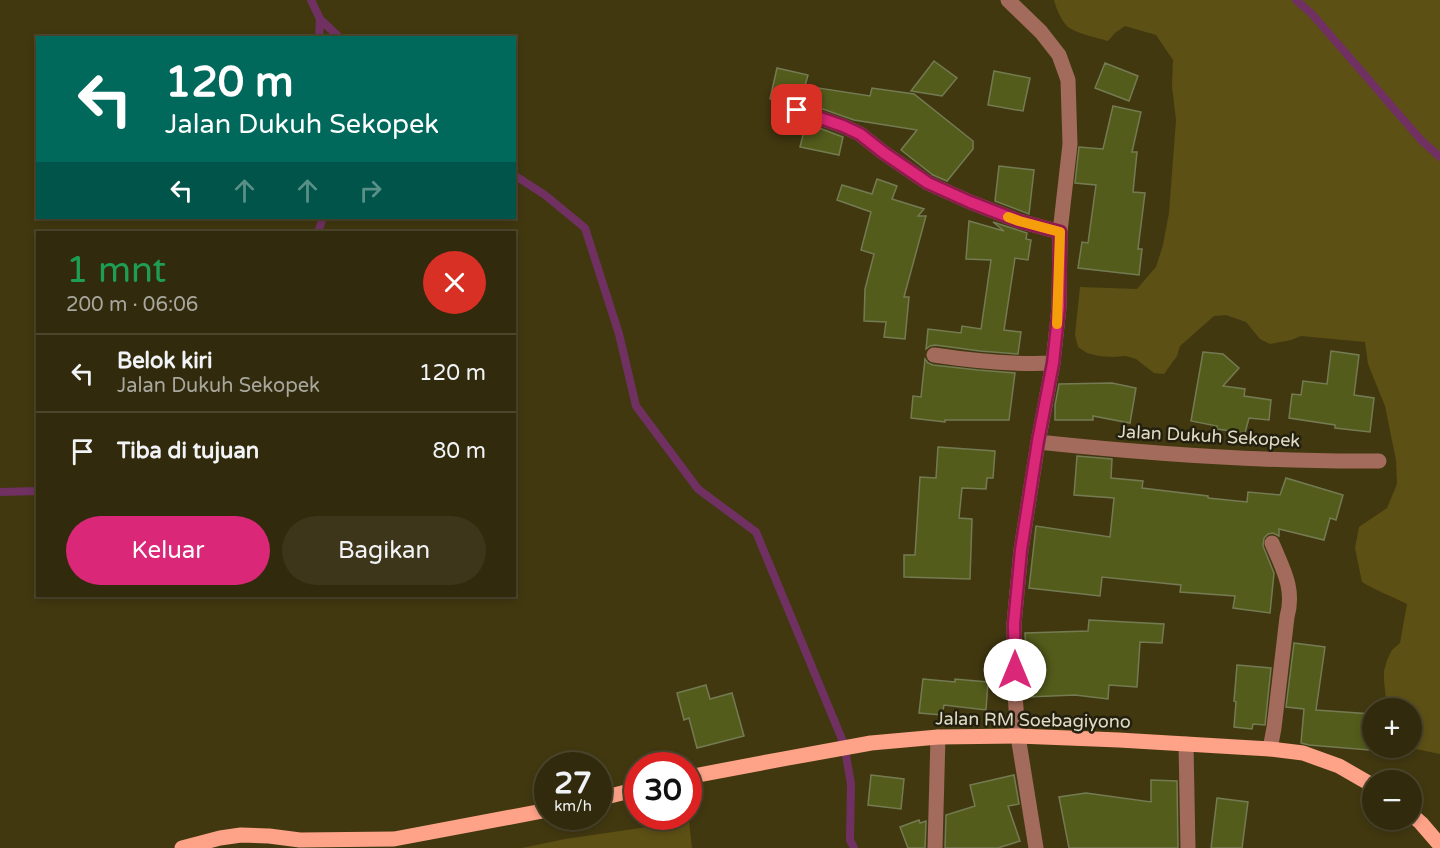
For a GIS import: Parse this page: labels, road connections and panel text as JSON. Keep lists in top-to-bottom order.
{
  "streets": {
    "main road": ["Jalan RM Soebagiyono"],
    "street": ["Jalan Dukuh Sekopek"]
  },
  "page": {
    "turn": ["120 m", "Jalan Dukuh Sekopek"],
    "heading": ["1 mnt", "200 m · 06:06"],
    "list": [
      {
        "name": "Belok kiri",
        "note": "Jalan Dukuh Sekopek",
        "value": "120 m"
      },
      {
        "name": "Tiba di tujuan",
        "value": "80 m"
      }
    ],
    "buttons": ["Keluar", "Bagikan"],
    "map_buttons": ["+", "−"],
    "speed": "27 km/h",
    "limit": "30"
  }
}
